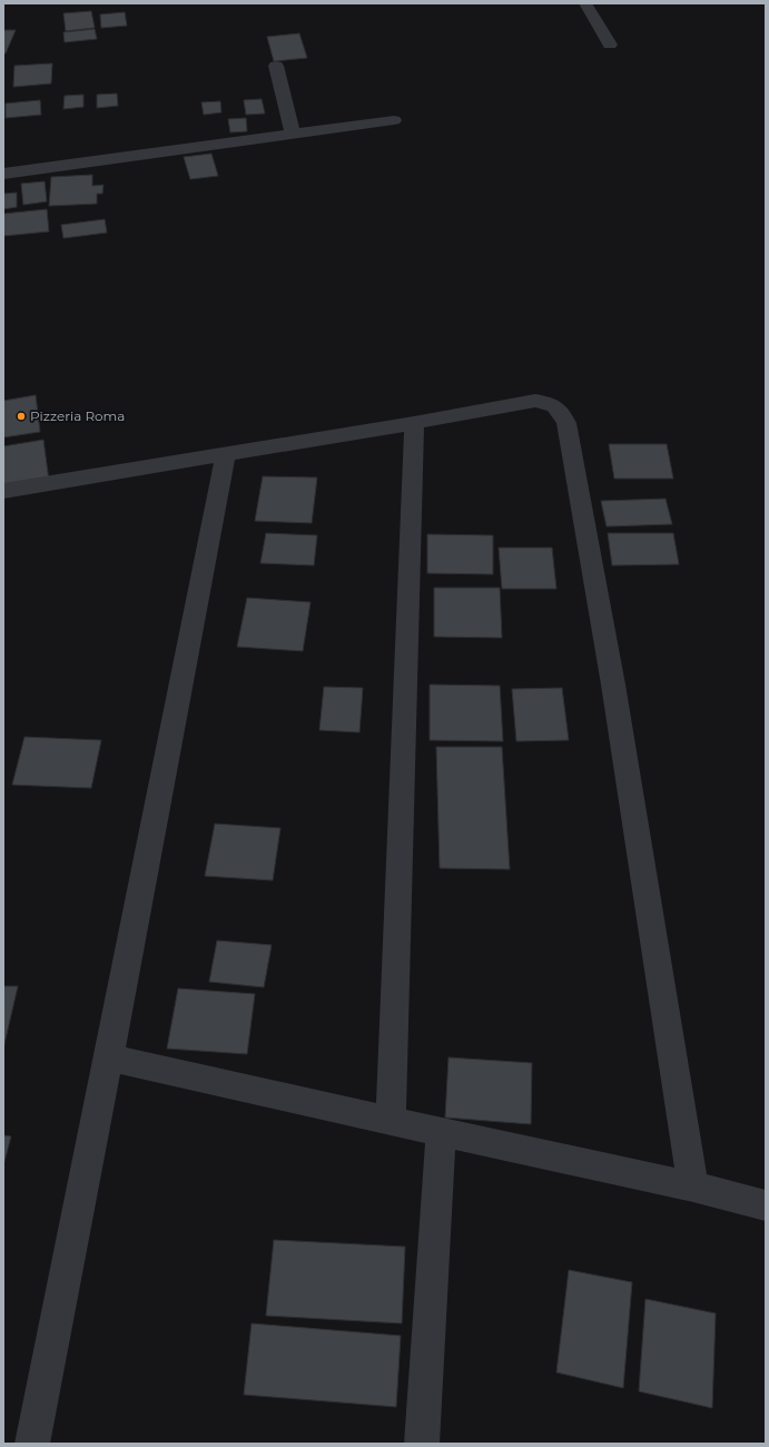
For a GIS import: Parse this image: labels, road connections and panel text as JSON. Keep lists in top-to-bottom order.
{
  "places": ["Pizzeria Roma"]
}
